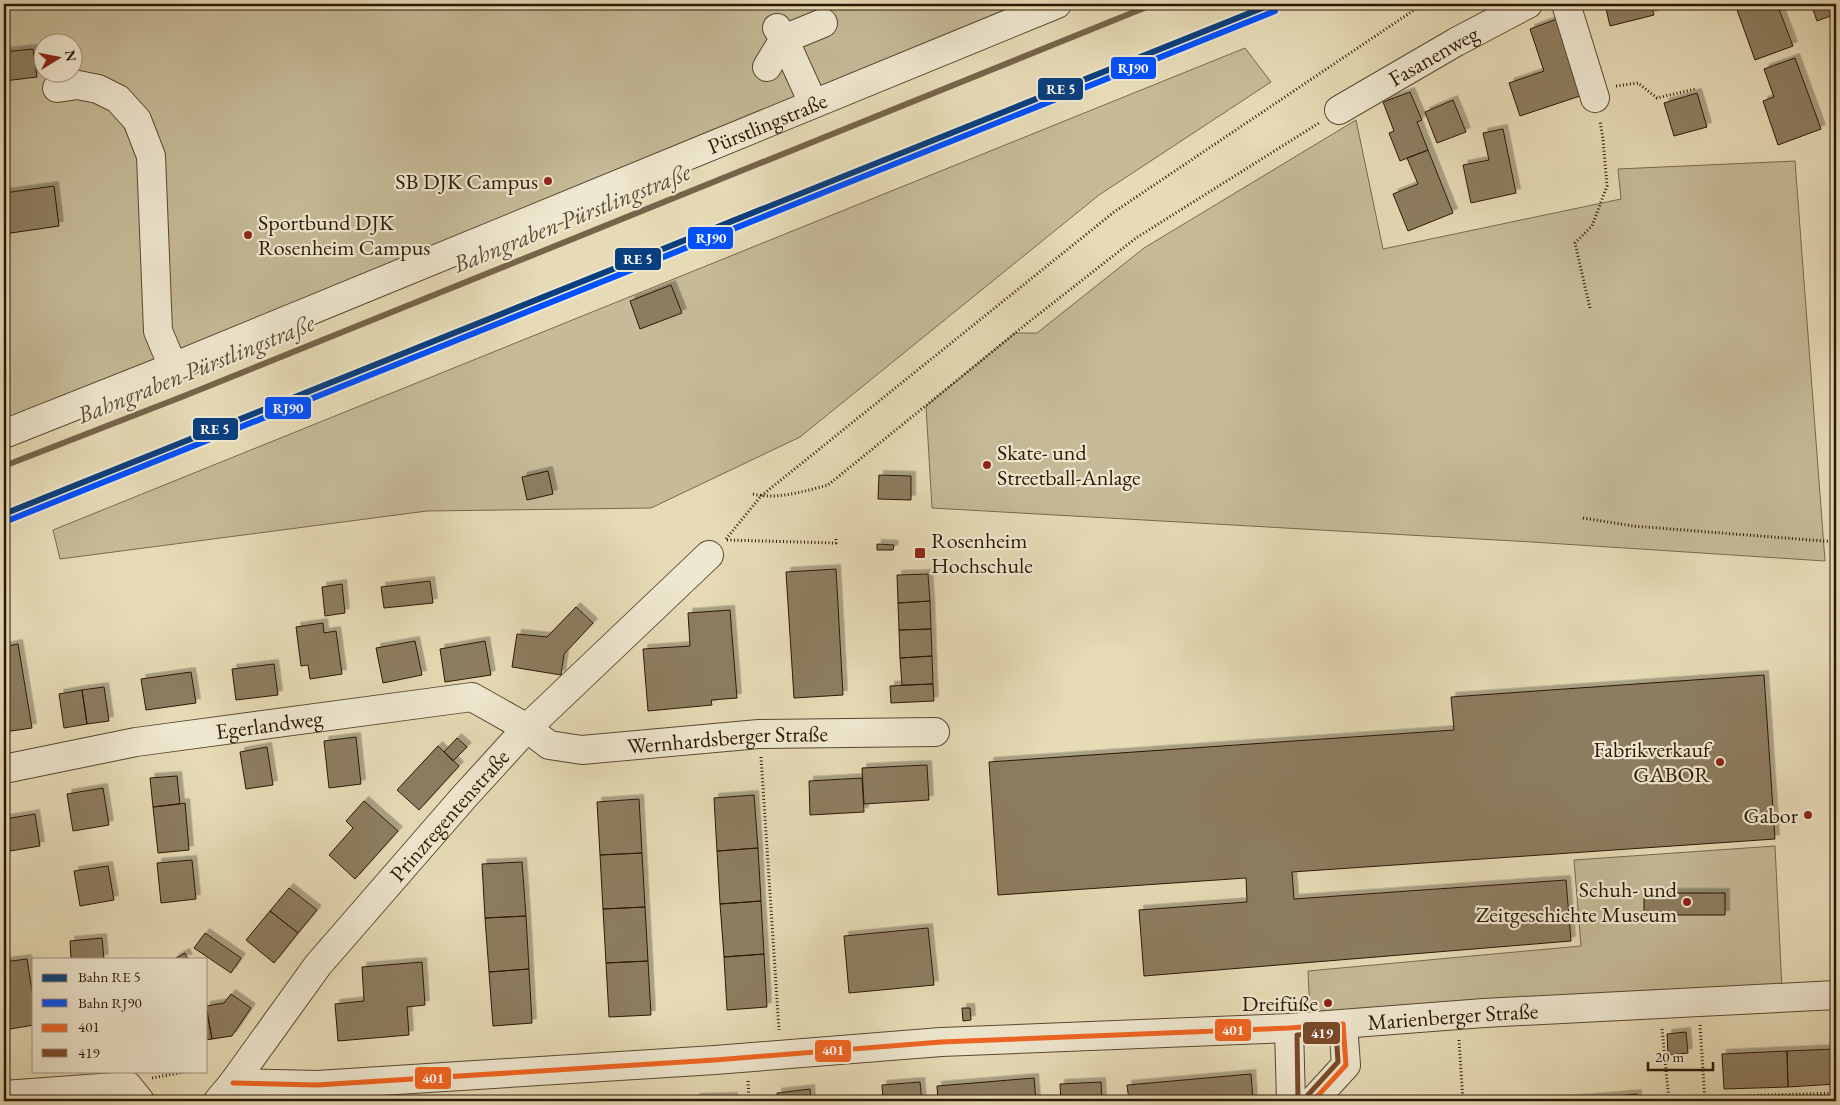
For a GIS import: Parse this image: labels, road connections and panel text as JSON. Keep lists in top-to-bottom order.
{
  "streets": {
    "street": [
      "Fasanenweg",
      "Pürstlingstraße",
      "Egerlandweg",
      "Wernhardsberger Straße",
      "Prinzregentenstraße",
      "Marienberger Straße"
    ]
  },
  "crossings": [
    ["Egerlandweg", "Wernhardsberger Straße"],
    ["Egerlandweg", "Prinzregentenstraße"],
    ["Wernhardsberger Straße", "Prinzregentenstraße"],
    ["Prinzregentenstraße", "Marienberger Straße"]
  ],
  "water": ["Bahngraben Pürstlingstraße"],
  "places": {
    "other": [
      "SB DJK Campus",
      "Sportbund DJK Rosenheim Campus",
      "Skate- und Streetball-Anlage",
      "Fabrikverkauf GABOR",
      "Gabor",
      "Schuh- und Zeitgeschichte Museum",
      "Dreifüße"
    ],
    "transit": ["Rosenheim Hochschule"]
  },
  "lines": ["rail line RJ90", "transit line 401", "transit line 419"],
  "legend": [
    "Bahn RE 5",
    "Bahn RJ90",
    "401",
    "419"
  ],
  "scale_bar": "20 m",
  "north": "right"
}
